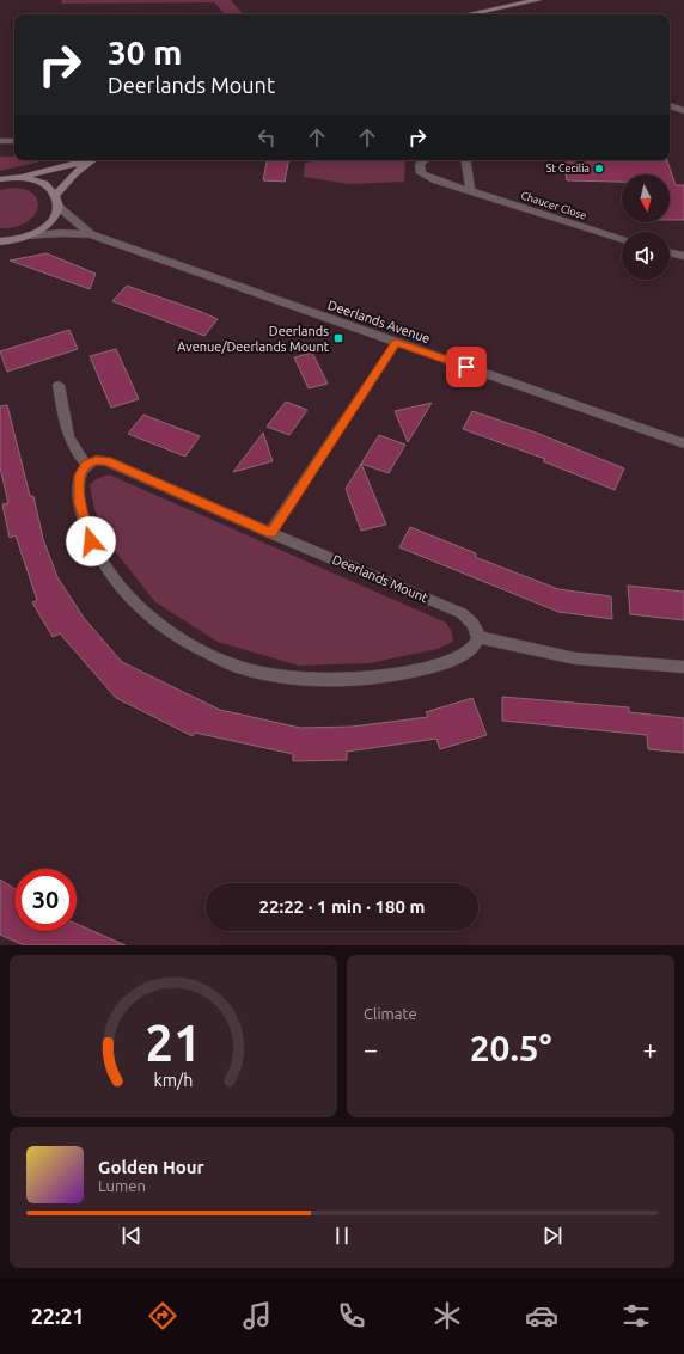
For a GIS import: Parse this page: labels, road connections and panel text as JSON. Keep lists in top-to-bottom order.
{
  "streets": {
    "street": ["Chaucer Close", "Deerlands Avenue", "Deerlands Mount"]
  },
  "places": {
    "other": ["St Cecilia"],
    "transit": ["Deerlands Avenue/Deerlands Mount"]
  },
  "north": "bottom",
  "page": {
    "turn": ["30 m", "Deerlands Mount"],
    "limit": "30",
    "trip": "22:22 · 1 min · 180 m",
    "tile": "Climate",
    "heat": ["−", "20.5°", "+"],
    "song": ["Golden Hour", "Lumen"],
    "tabs": "22:21",
    "gauge": ["21", "km/h"]
  }
}
